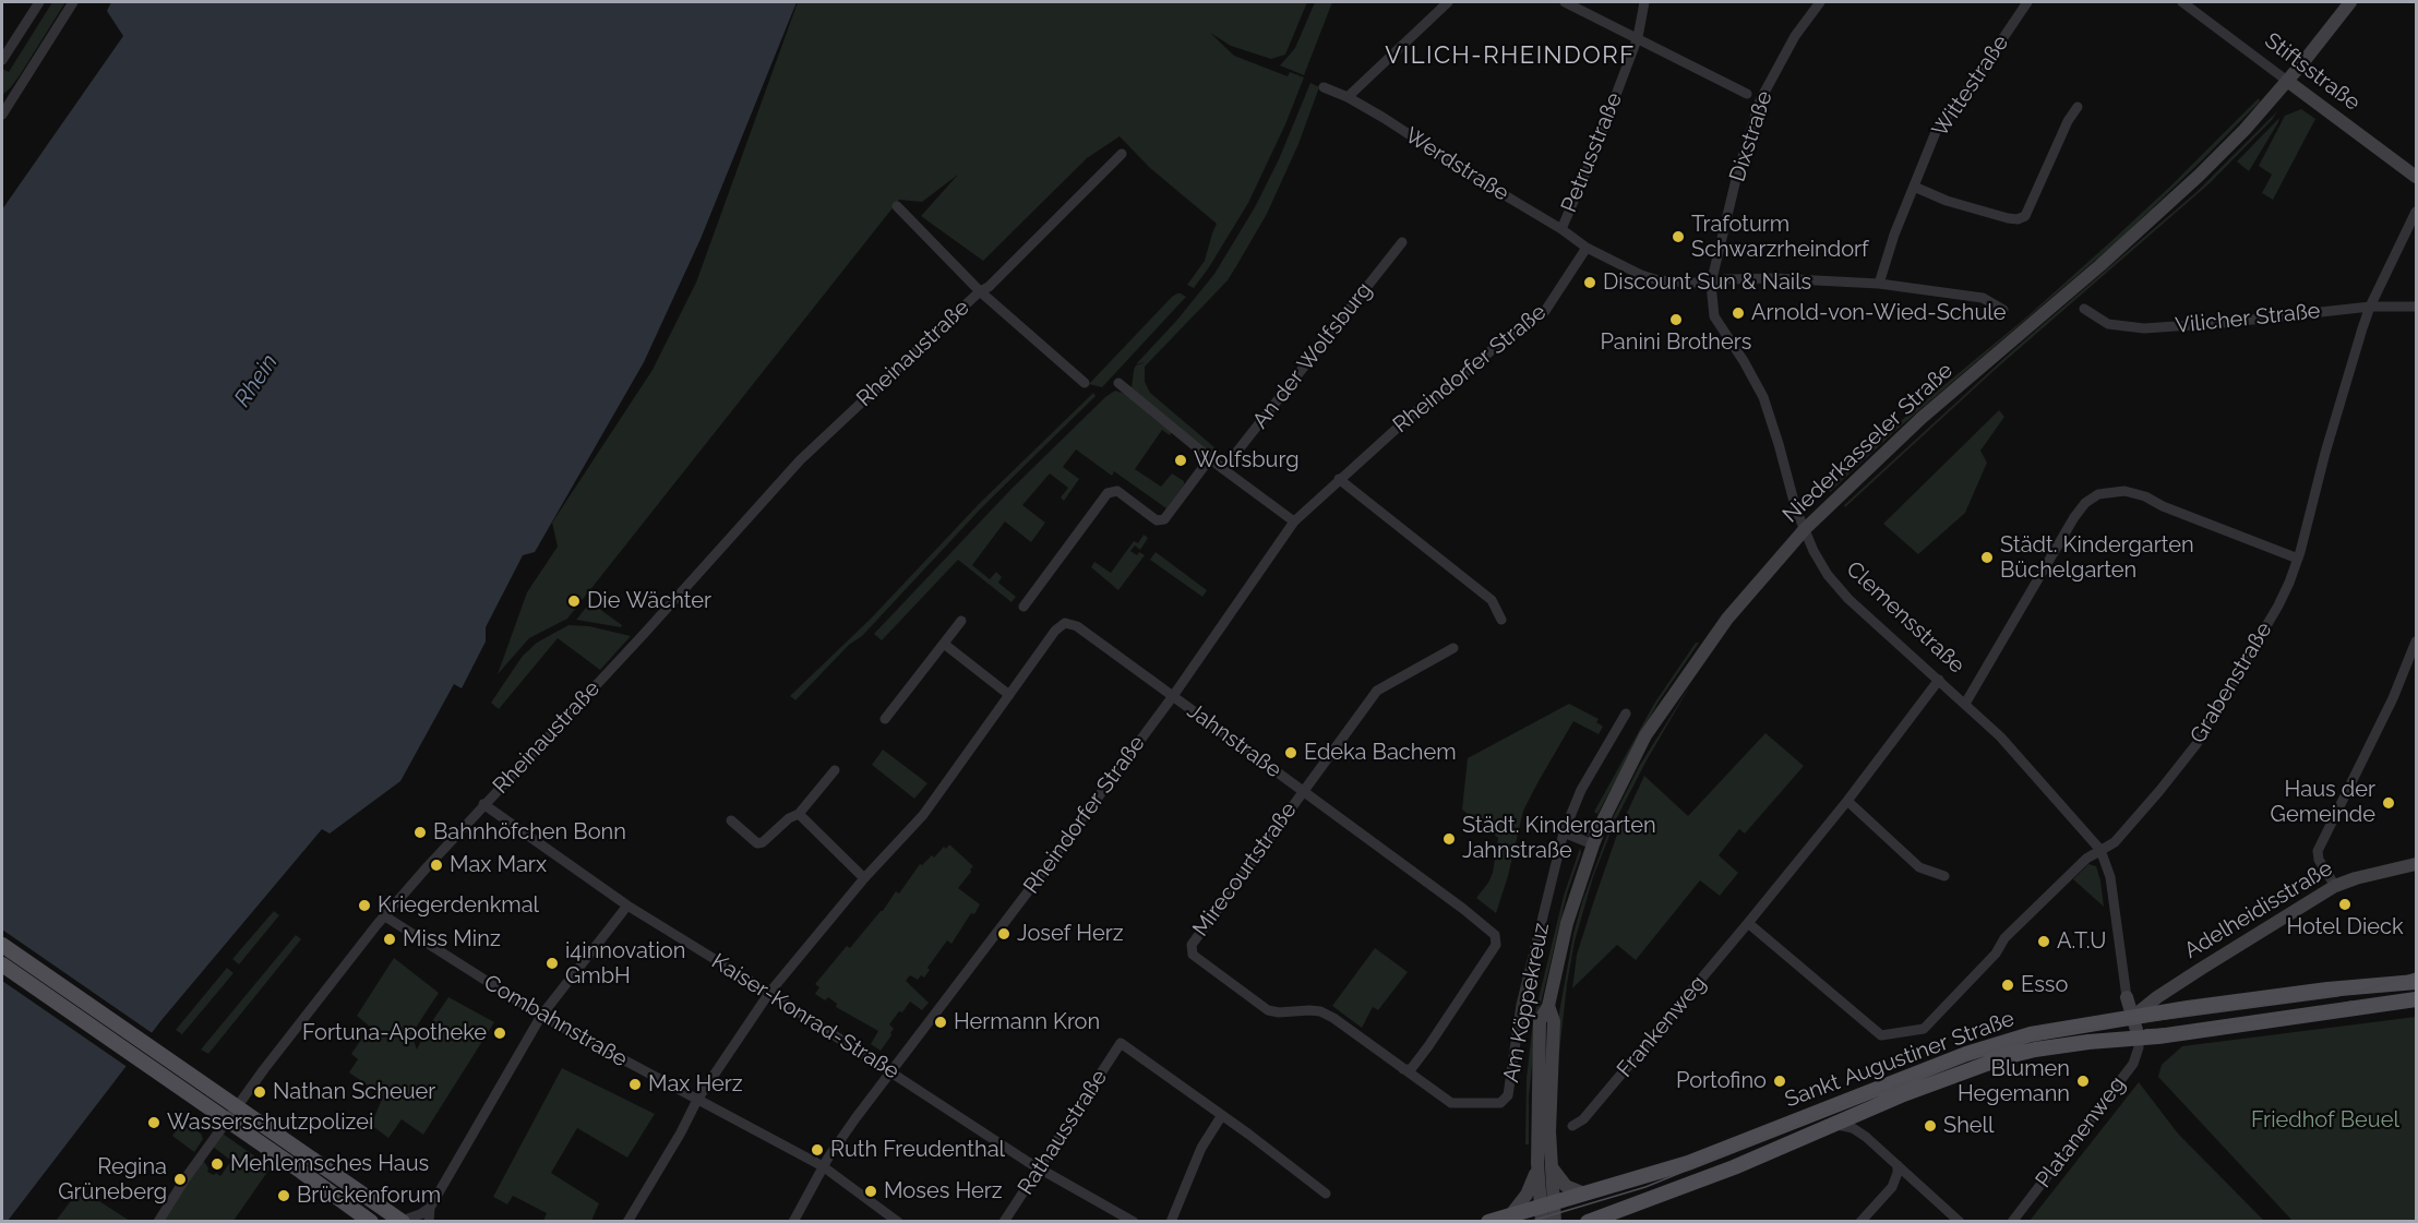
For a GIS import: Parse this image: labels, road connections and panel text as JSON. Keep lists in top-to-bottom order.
{
  "streets": {
    "main road": [
      "Stiftsstraße",
      "Niederkasseler Straße",
      "Clemensstraße",
      "Adelheidisstraße",
      "Sankt Augustiner Straße"
    ],
    "street": [
      "Wittestraße",
      "Dixstraße",
      "Petrusstraße",
      "Werdstraße",
      "Vilicher Straße",
      "Rheinaustraße",
      "An der Wolfsburg",
      "Rheindorfer Straße",
      "Grabenstraße",
      "Jahnstraße",
      "Mirecourtstraße",
      "Am Köppekreuz",
      "Kaiser-Konrad-Straße",
      "Combahnstraße",
      "Frankenweg",
      "Rathausstraße",
      "Platanenweg"
    ]
  },
  "crossings": [
    ["Stiftsstraße", "Niederkasseler Straße"],
    ["Dixstraße", "Clemensstraße"],
    ["Petrusstraße", "Werdstraße"],
    ["Werdstraße", "Rheindorfer Straße"],
    ["Vilicher Straße", "Grabenstraße"],
    ["Rheinaustraße", "Kaiser-Konrad-Straße"],
    ["Rheinaustraße", "Combahnstraße"],
    ["Rheindorfer Straße", "Jahnstraße"],
    ["Rheindorfer Straße", "Kaiser-Konrad-Straße"],
    ["Rheindorfer Straße", "Combahnstraße"],
    ["Niederkasseler Straße", "Clemensstraße"],
    ["Niederkasseler Straße", "Sankt Augustiner Straße"],
    ["Clemensstraße", "Grabenstraße"],
    ["Clemensstraße", "Adelheidisstraße"],
    ["Clemensstraße", "Frankenweg"],
    ["Clemensstraße", "Sankt Augustiner Straße"],
    ["Clemensstraße", "Platanenweg"],
    ["Grabenstraße", "Frankenweg"],
    ["Jahnstraße", "Mirecourtstraße"],
    ["Jahnstraße", "Am Köppekreuz"],
    ["Mirecourtstraße", "Am Köppekreuz"],
    ["Adelheidisstraße", "Sankt Augustiner Straße"],
    ["Kaiser-Konrad-Straße", "Rathausstraße"],
    ["Sankt Augustiner Straße", "Platanenweg"]
  ],
  "districts": ["VILICH-RHEINDORF"],
  "water": ["Rhein"],
  "parks": ["Friedhof Beuel"],
  "places": [
    "Trafoturm Schwarzrheindorf",
    "Discount Sun & Nails",
    "Arnold-von-Wied-Schule",
    "Panini Brothers",
    "Wolfsburg",
    "Städt. Kindergarten Büchelgarten",
    "Die Wächter",
    "Edeka Bachem",
    "Haus der Gemeinde",
    "Bahnhöfchen Bonn",
    "Städt. Kindergarten Jahnstraße",
    "Max Marx",
    "Hotel Dieck",
    "Kriegerdenkmal",
    "Josef Herz",
    "Miss Minz",
    "A.T.U",
    "i4innovation GmbH",
    "Esso",
    "Hermann Kron",
    "Fortuna-Apotheke",
    "Portofino",
    "Blumen Hegemann",
    "Max Herz",
    "Nathan Scheuer",
    "Wasserschutzpolizei",
    "Shell",
    "Ruth Freudenthal",
    "Mehlemsches Haus",
    "Regina Grüneberg",
    "Moses Herz",
    "Brückenforum"
  ]
}
